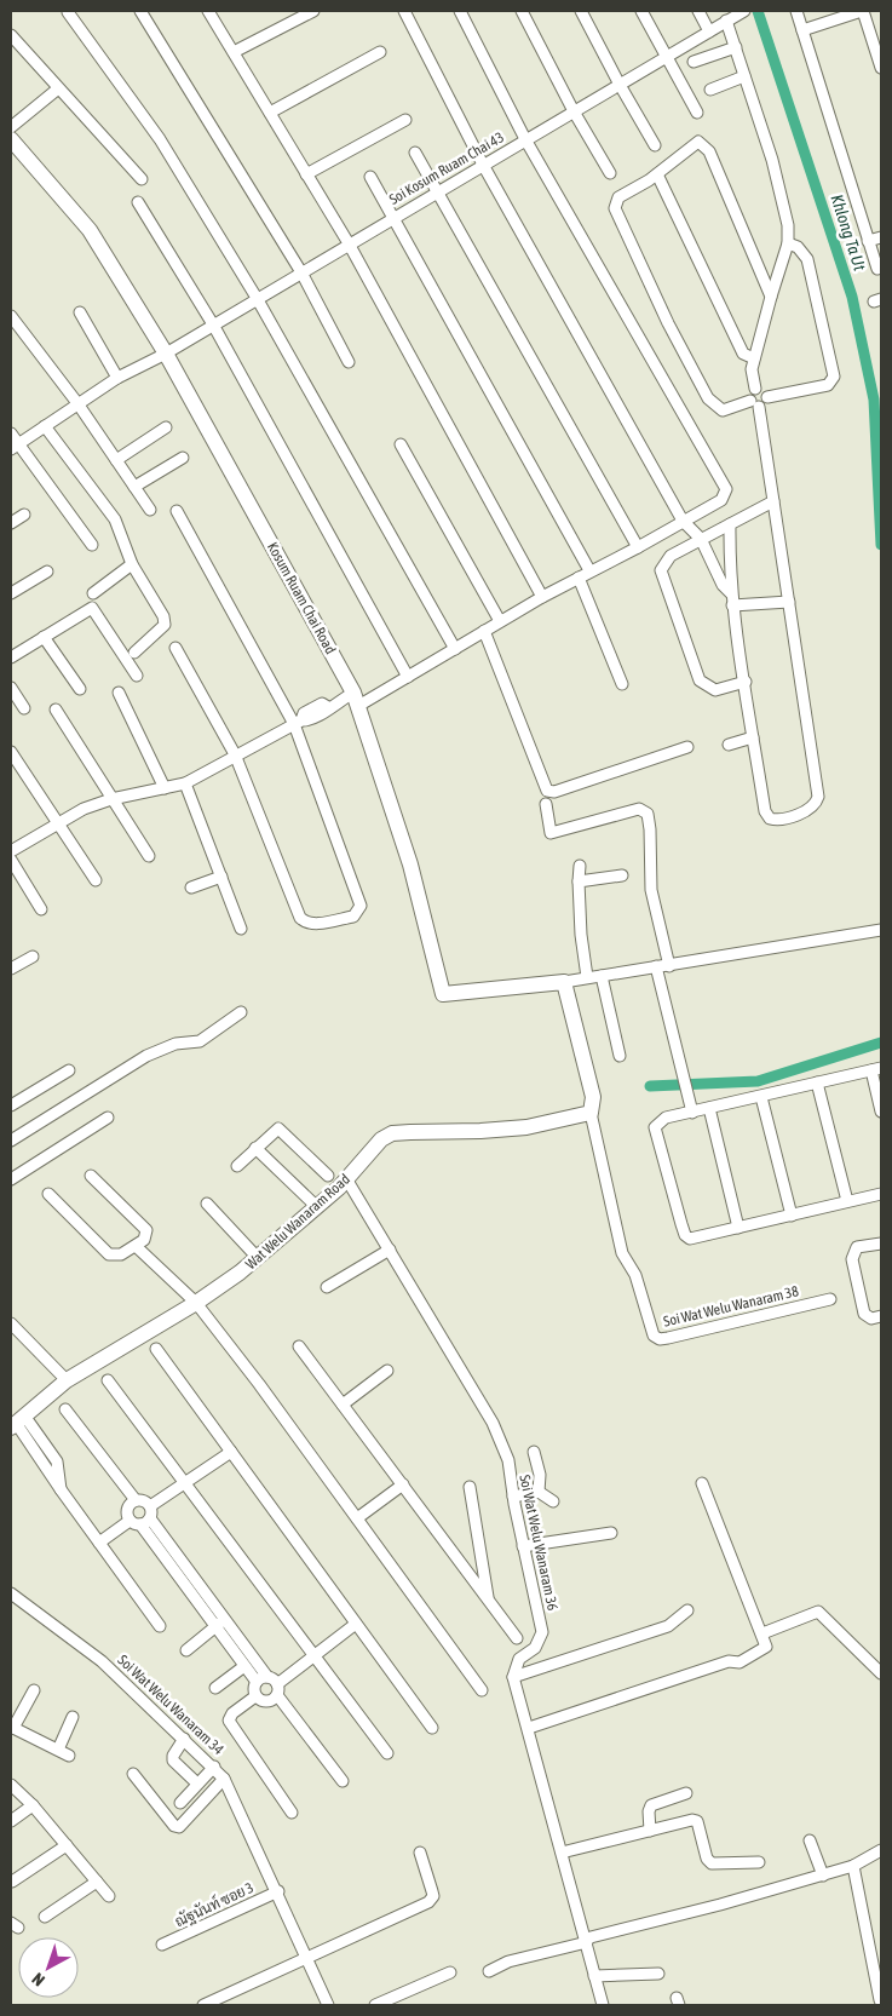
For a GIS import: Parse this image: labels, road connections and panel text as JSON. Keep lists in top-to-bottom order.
{
  "streets": {
    "street": [
      "Soi Kosum Ruam Chai 43",
      "Kosum Ruam Chai Road",
      "Wat Welu Wanaram Road",
      "Soi Wat Welu Wanaram 38",
      "Soi Wat Welu Wanaram 36",
      "Soi Wat Welu Wanaram 34",
      "ณัฐนันท์ ซอย 3"
    ]
  },
  "crossings": [
    ["Soi Kosum Ruam Chai 43", "Kosum Ruam Chai Road"],
    ["Wat Welu Wanaram Road", "Soi Wat Welu Wanaram 38"],
    ["Wat Welu Wanaram Road", "Soi Wat Welu Wanaram 36"],
    ["Soi Wat Welu Wanaram 34", "ณัฐนันท์ ซอย 3"]
  ],
  "water": ["Khlong Ta Ut"],
  "north": "bottom left"
}
